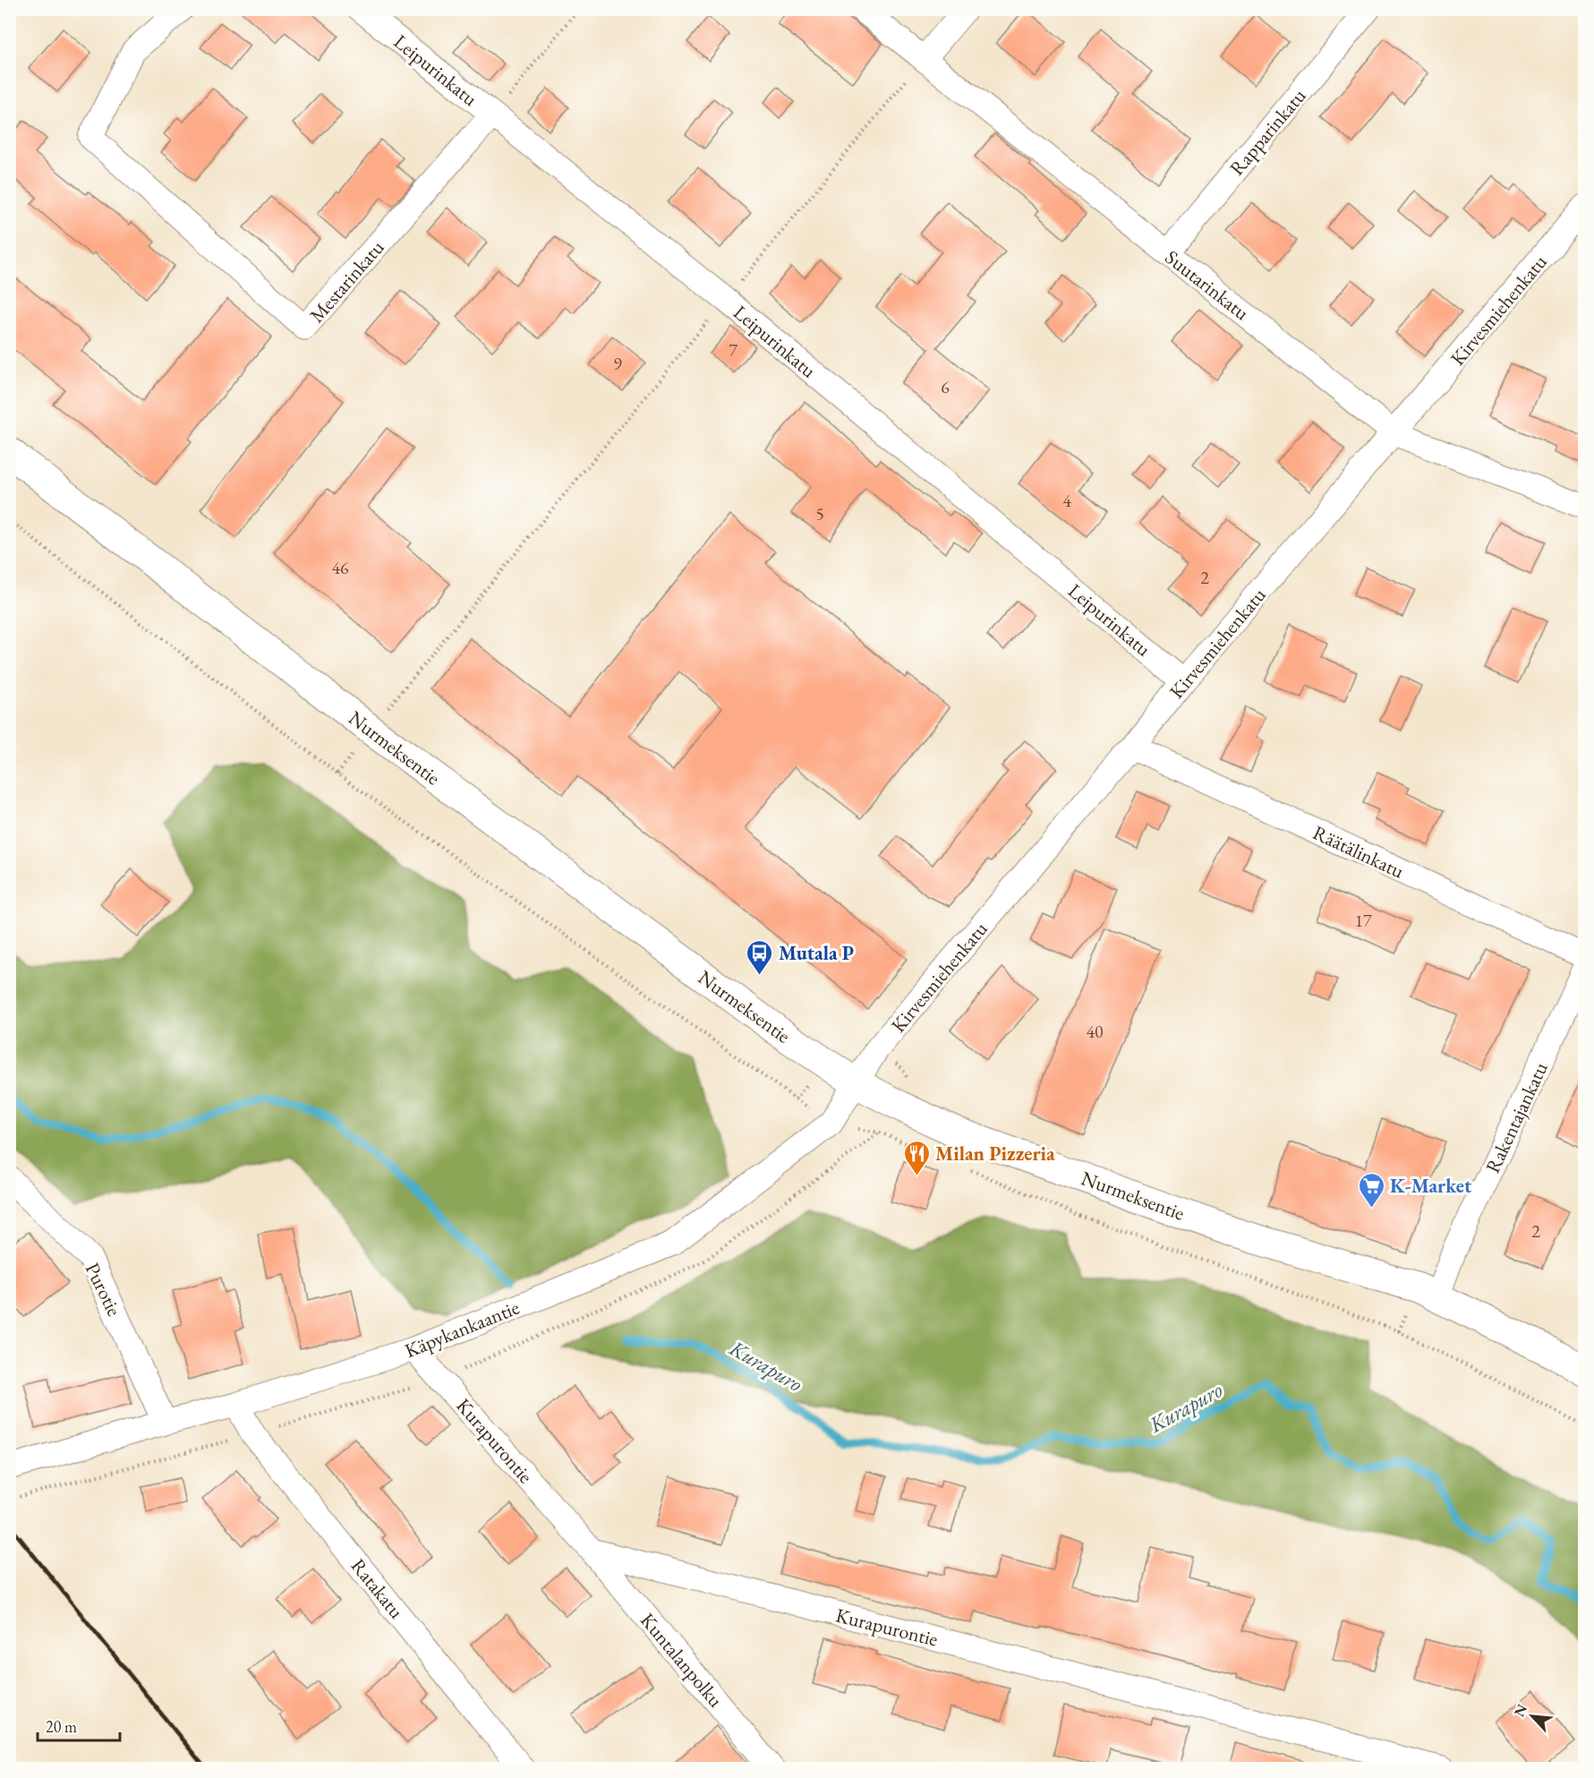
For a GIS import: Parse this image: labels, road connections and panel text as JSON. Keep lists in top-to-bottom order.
{
  "streets": {
    "street": [
      "Leipurinkatu",
      "Rapparinkatu",
      "Mestarinkatu",
      "Suutarinkatu",
      "Kirvesmiehenkatu",
      "Nurmeksentie",
      "Räätälinkatu",
      "Rakentajankatu",
      "Purotie",
      "Käpykankaantie",
      "Kurapurontie",
      "Ratakatu",
      "Kuntalanpolku"
    ]
  },
  "crossings": [
    ["Leipurinkatu", "Mestarinkatu"],
    ["Leipurinkatu", "Kirvesmiehenkatu"],
    ["Rapparinkatu", "Suutarinkatu"],
    ["Suutarinkatu", "Kirvesmiehenkatu"],
    ["Kirvesmiehenkatu", "Nurmeksentie"],
    ["Kirvesmiehenkatu", "Räätälinkatu"],
    ["Kirvesmiehenkatu", "Käpykankaantie"],
    ["Nurmeksentie", "Rakentajankatu"],
    ["Nurmeksentie", "Käpykankaantie"],
    ["Purotie", "Käpykankaantie"],
    ["Käpykankaantie", "Kurapurontie"],
    ["Käpykankaantie", "Ratakatu"],
    ["Kurapurontie", "Kuntalanpolku"]
  ],
  "water": ["Kurapuro"],
  "places": {
    "bus stop": ["Mutala P"],
    "restaurant": ["Milan Pizzeria"],
    "supermarket": ["K-Market"]
  },
  "house_numbers": [
    "7",
    "9",
    "6",
    "4",
    "5",
    "46",
    "2",
    "17",
    "40",
    "2"
  ],
  "scale_bar": "20 m",
  "north": "top left"
}
